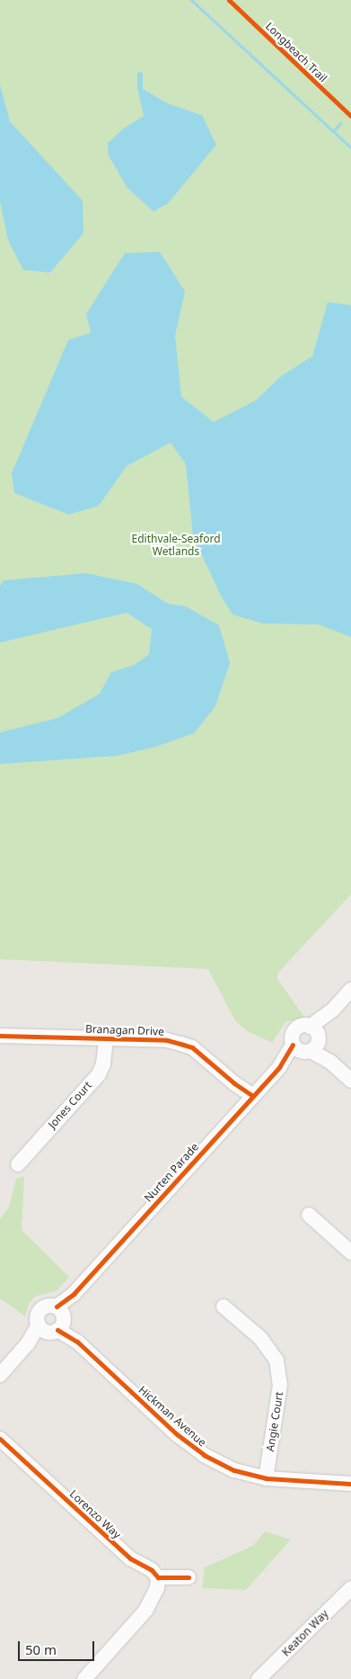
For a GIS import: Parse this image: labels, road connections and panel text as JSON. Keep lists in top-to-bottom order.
{
  "streets": {
    "street": [
      "Branagan Drive",
      "Jones Court",
      "Nurten Parade",
      "Hickman Avenue",
      "Angie Court",
      "Lorenzo Way",
      "Keaton Way"
    ],
    "cycle path": ["Longbeach Trail"]
  },
  "crossings": [
    ["Branagan Drive", "Jones Court"],
    ["Branagan Drive", "Nurten Parade"],
    ["Nurten Parade", "Hickman Avenue"],
    ["Hickman Avenue", "Angie Court"]
  ],
  "parks": ["Edithvale-Seaford Wetlands"],
  "scale_bar": "50 m"
}
